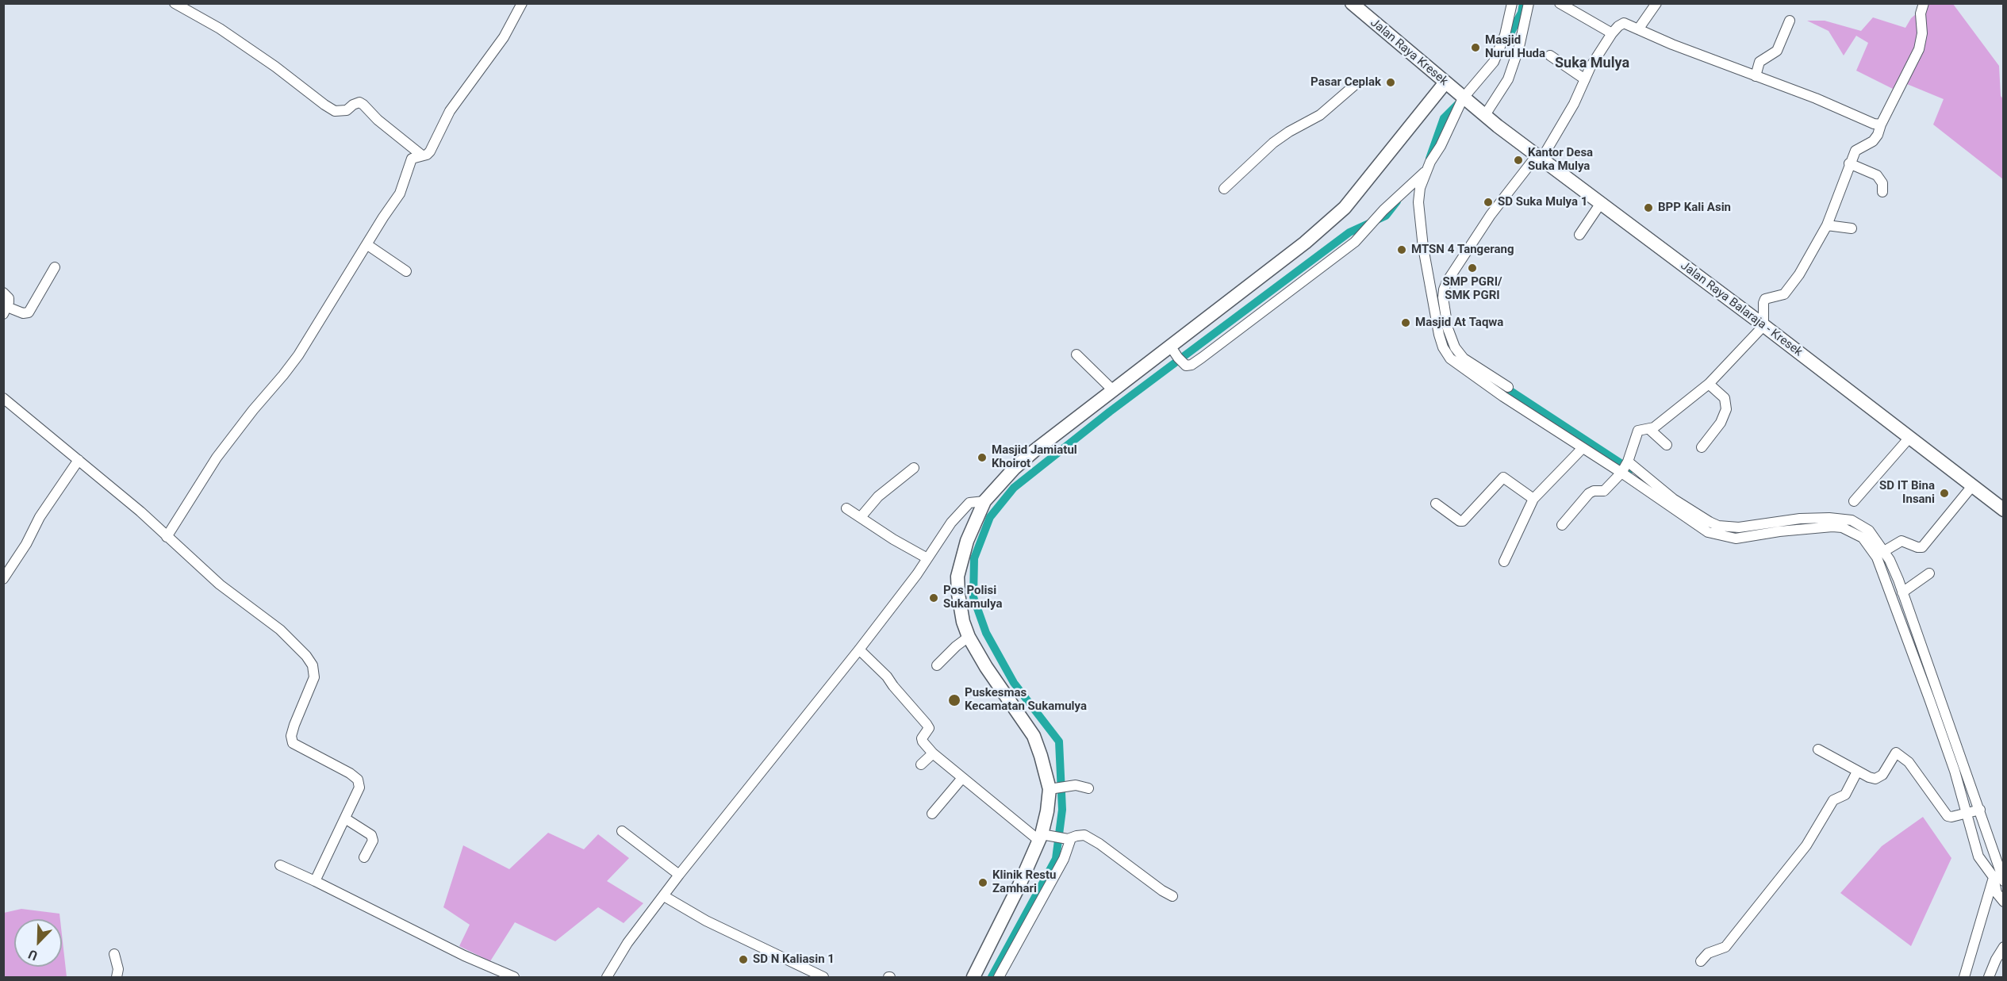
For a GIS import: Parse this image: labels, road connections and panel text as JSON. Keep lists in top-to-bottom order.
{
  "streets": {
    "main road": ["Jalan Raya Kresek", "Jalan Raya Balaraja - Kresek"]
  },
  "crossings": [
    ["Jalan Raya Kresek", "Jalan Raya Balaraja - Kresek"]
  ],
  "districts": ["Suka Mulya"],
  "places": [
    "Masjid Nurul Huda",
    "Pasar Ceplak",
    "Kantor Desa Suka Mulya",
    "SD Suka Mulya 1",
    "BPP Kali Asin",
    "MTSN 4 Tangerang",
    "SMP PGRI/ SMK PGRI",
    "Masjid At Taqwa",
    "Masjid Jamiatul Khoirot",
    "SD IT Bina Insani",
    "Pos Polisi Sukamulya",
    "Puskesmas Kecamatan Sukamulya",
    "Klinik Restu Zamhari",
    "SD N Kaliasin 1"
  ],
  "north": "bottom left"
}
